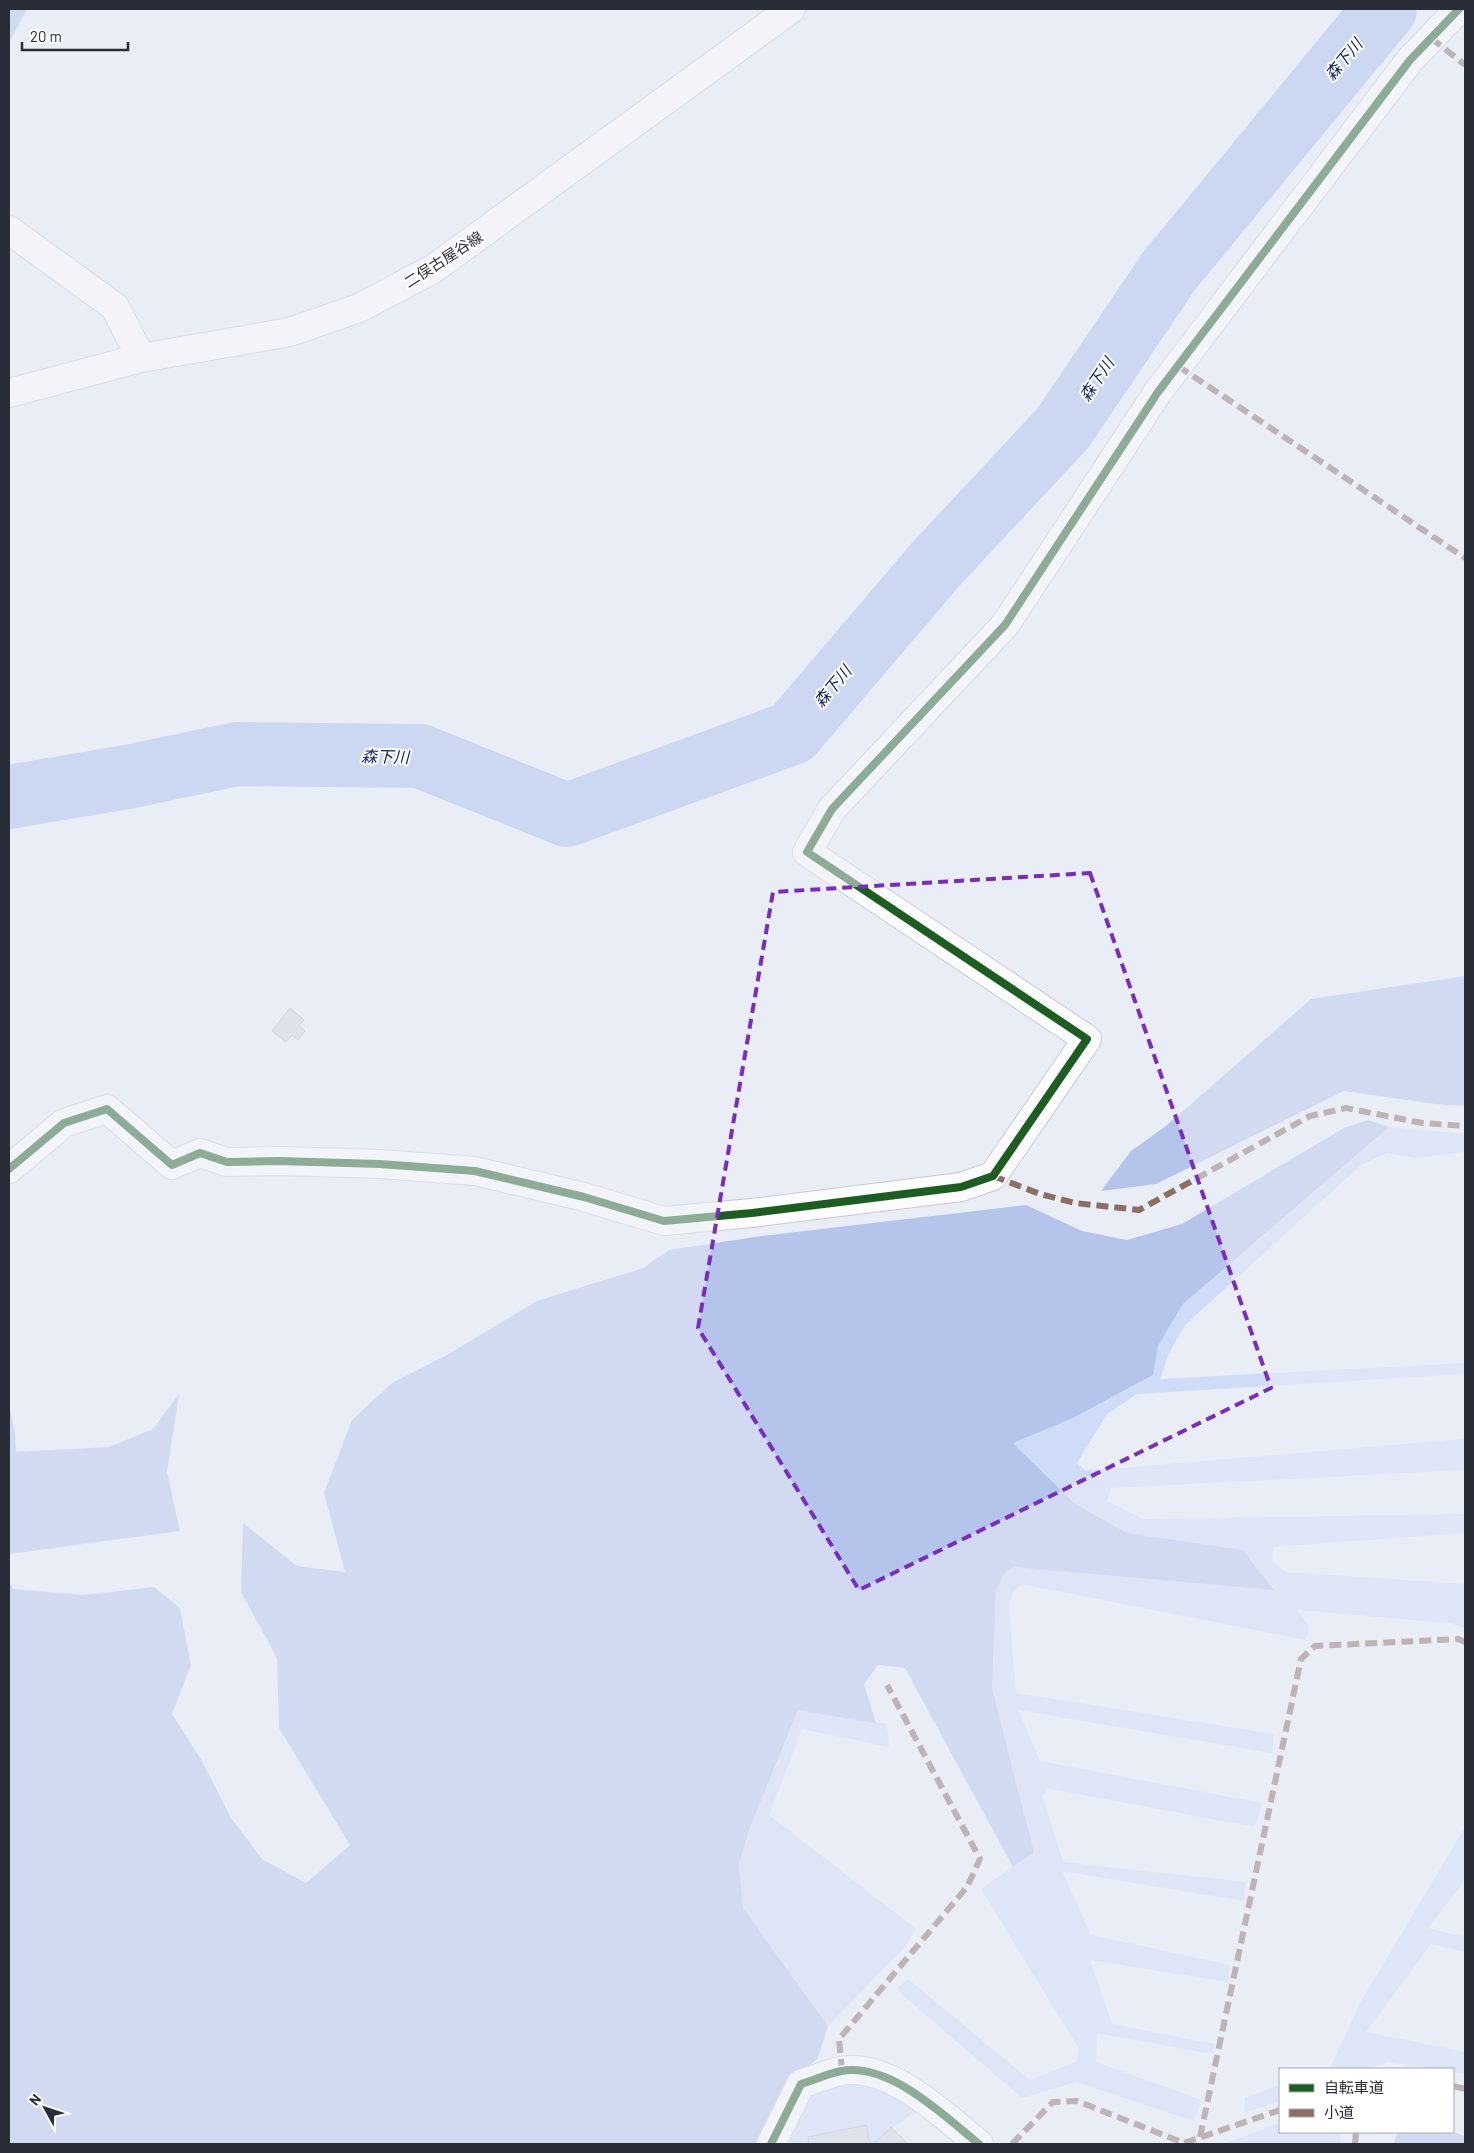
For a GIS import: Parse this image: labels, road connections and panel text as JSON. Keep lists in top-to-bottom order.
{
  "streets": {
    "street": ["二俣古屋谷線"]
  },
  "water": ["森下川"],
  "legend": ["自転車道", "小道"],
  "scale_bar": "20 m",
  "north": "top left"
}
